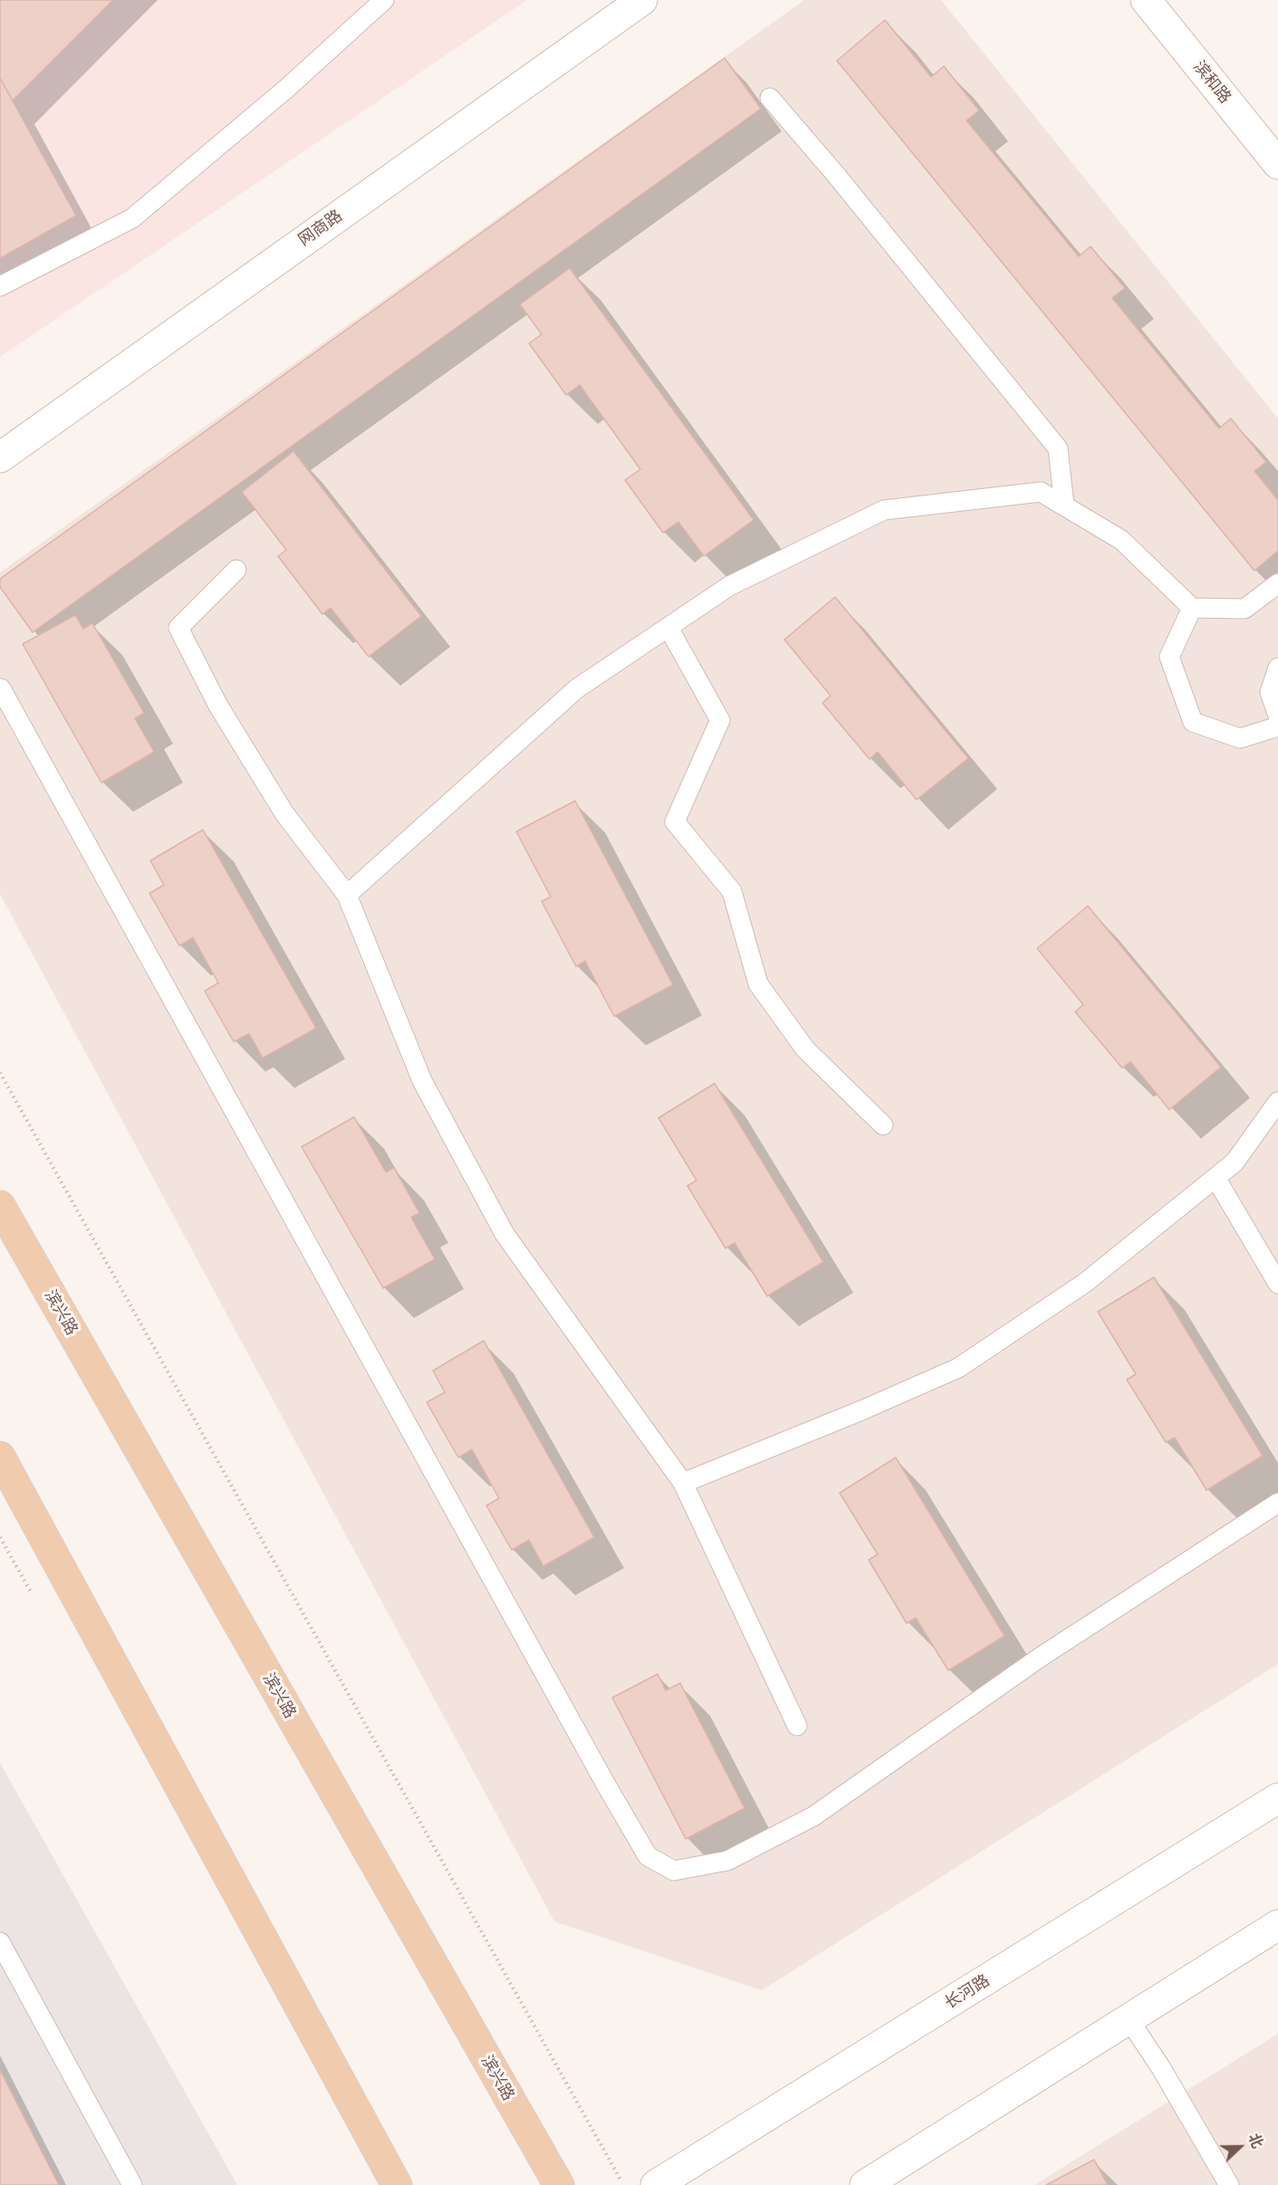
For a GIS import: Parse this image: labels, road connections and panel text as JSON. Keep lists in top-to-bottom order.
{
  "streets": {
    "main road": [
      "滨和路",
      "网商路",
      "滨兴路",
      "长河路"
    ]
  },
  "north": "right"
}
